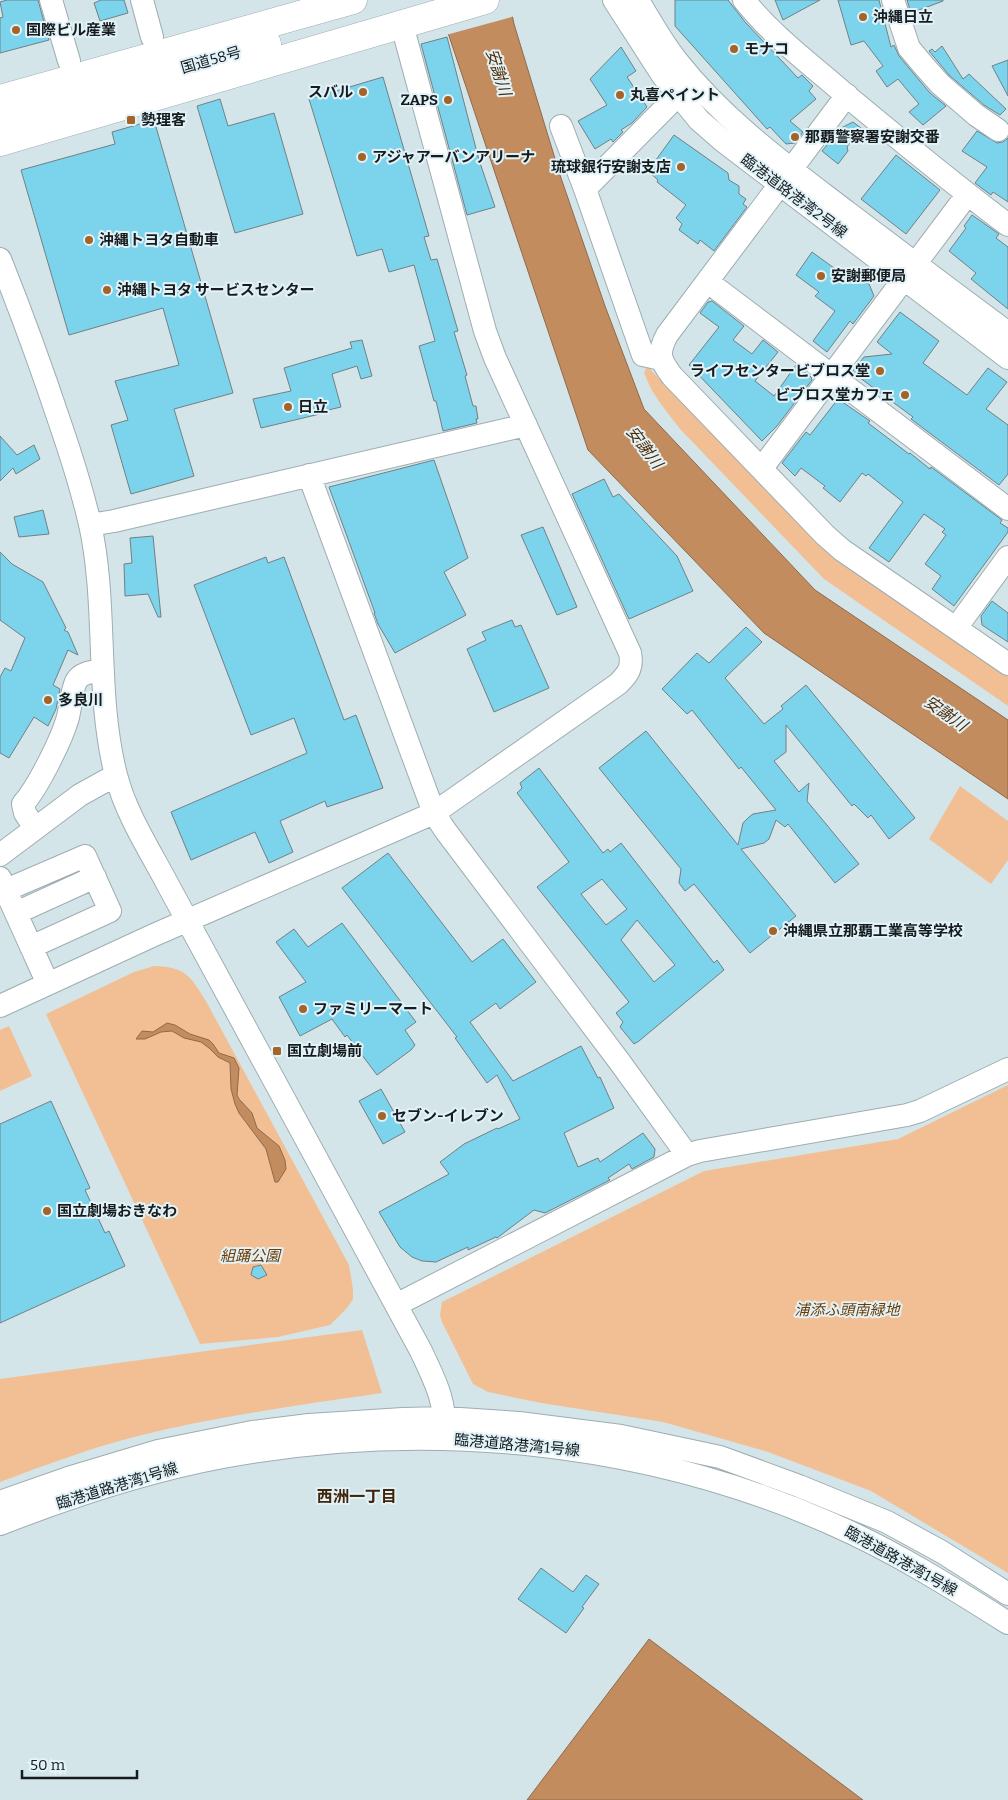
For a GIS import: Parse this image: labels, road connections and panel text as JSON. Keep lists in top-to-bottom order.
{
  "streets": {
    "highway": ["国道58号"],
    "street": ["臨港道路港湾2号線", "臨港道路港湾1号線"]
  },
  "districts": ["西洲一丁目"],
  "water": ["安謝川"],
  "parks": ["組踊公園", "浦添ふ頭南緑地"],
  "places": {
    "other": [
      "沖縄日立",
      "国際ビル産業",
      "モナコ",
      "スバル",
      "丸喜ペイント",
      "ZAPS",
      "那覇警察署安謝交番",
      "アジャアーバンアリーナ",
      "琉球銀行安謝支店",
      "沖縄トヨタ自動車",
      "安謝郵便局",
      "沖縄トヨタ サービスセンター",
      "ライフセンタービブロス堂",
      "ビブロス堂カフェ",
      "日立",
      "多良川",
      "沖縄県立那覇工業高等学校",
      "ファミリーマート",
      "セブン-イレブン",
      "国立劇場おきなわ"
    ],
    "transit": ["勢理客", "国立劇場前"]
  },
  "scale_bar": "50 m"
}
